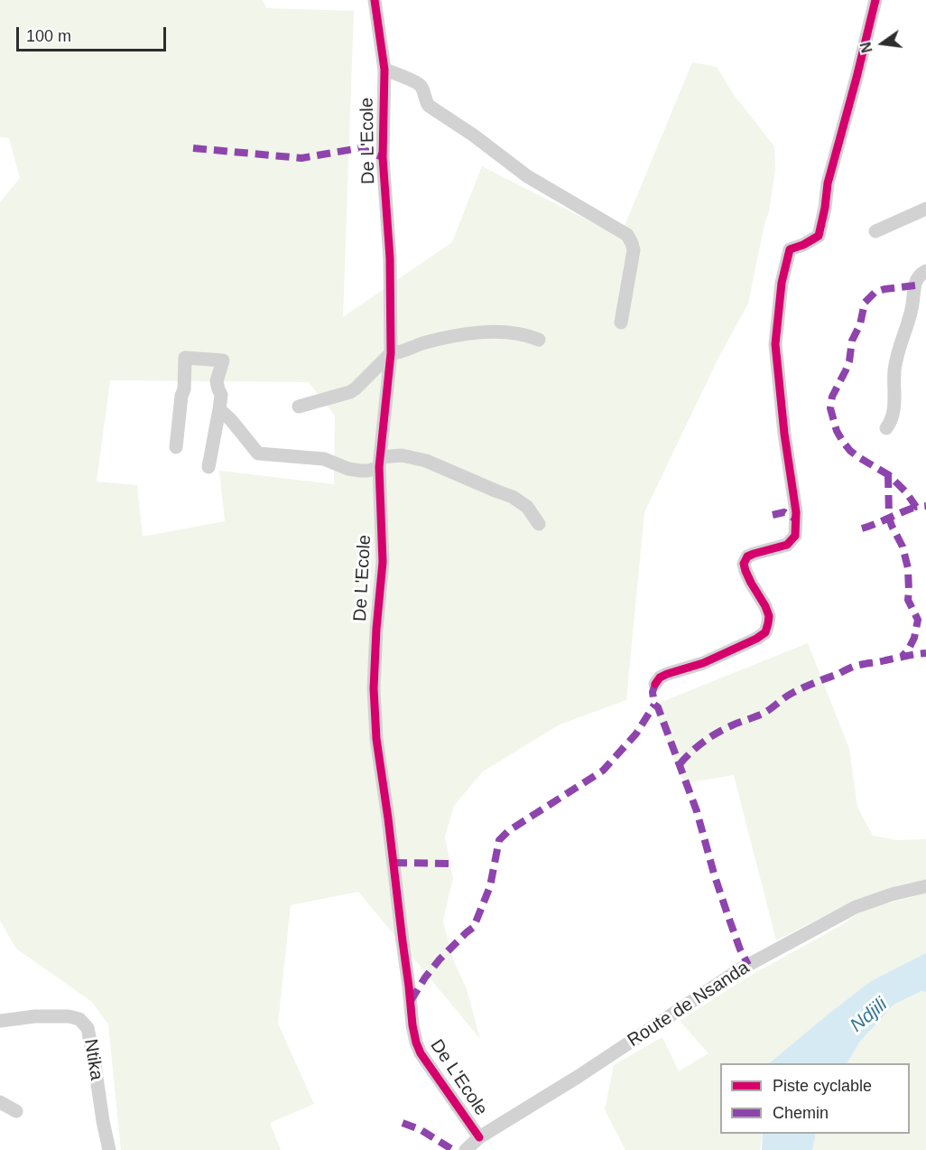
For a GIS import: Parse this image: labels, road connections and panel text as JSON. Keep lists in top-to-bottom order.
{
  "streets": {
    "street": ["De L'Ecole", "Route de Nsanda", "Ntika"]
  },
  "crossings": [
    ["De L'Ecole", "Route de Nsanda"]
  ],
  "water": ["Ndjili"],
  "legend": ["Piste cyclable", "Chemin"],
  "scale_bar": "100 m",
  "north": "left"
}
